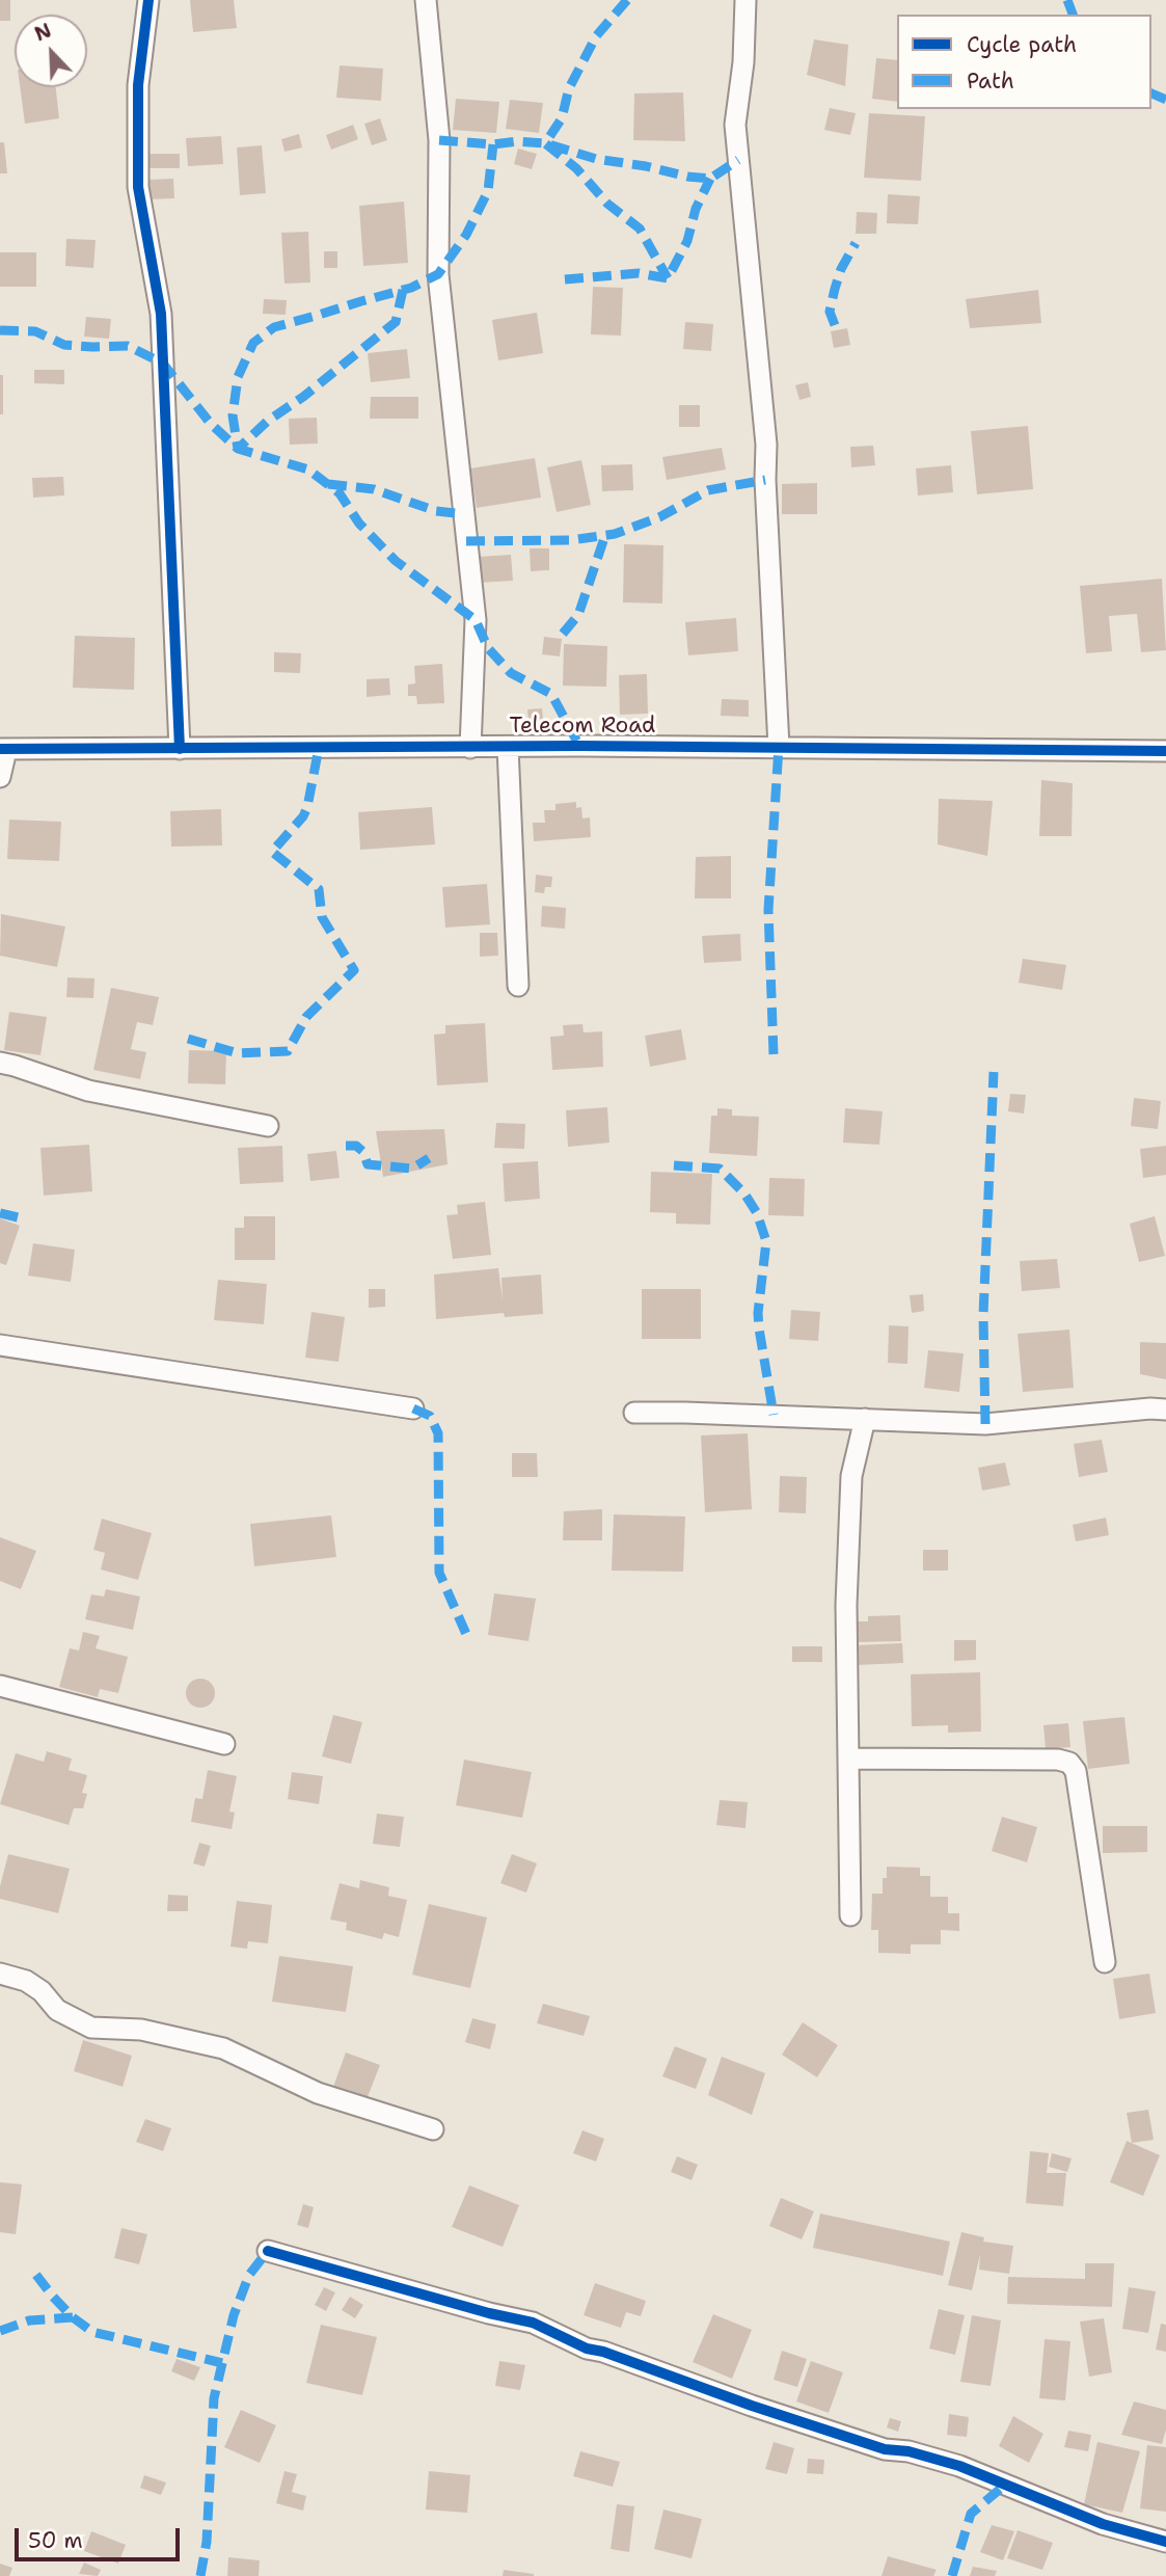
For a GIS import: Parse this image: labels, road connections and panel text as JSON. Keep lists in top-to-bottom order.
{
  "streets": {
    "street": ["Telecom Road"]
  },
  "legend": ["Cycle path", "Path"],
  "scale_bar": "50 m",
  "north": "top left"
}
